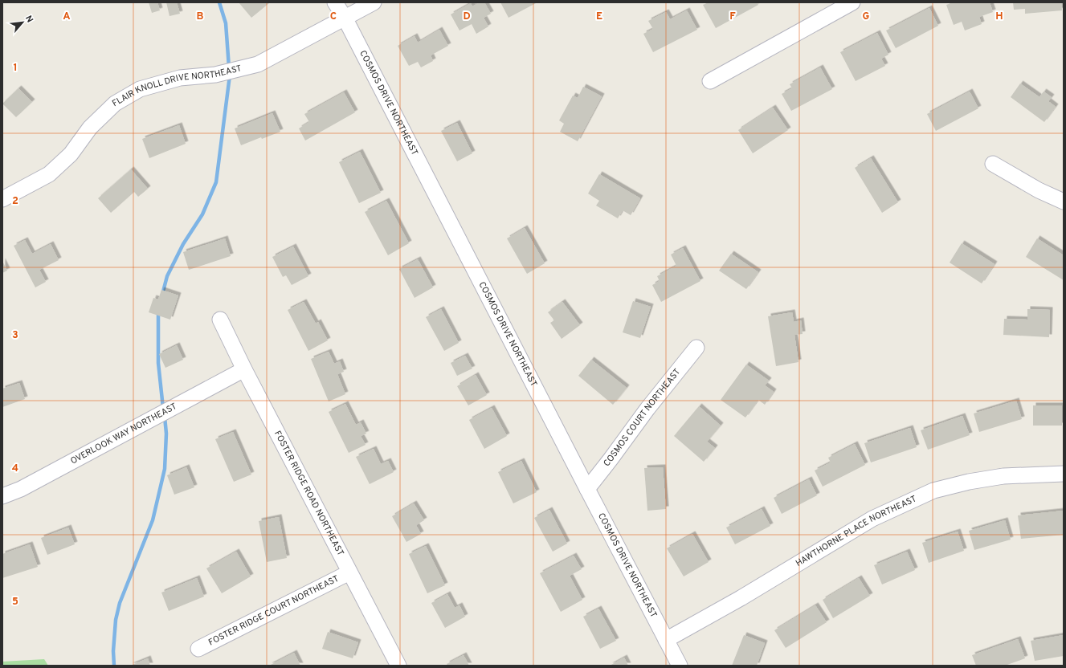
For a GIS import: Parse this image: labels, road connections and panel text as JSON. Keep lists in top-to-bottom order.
{
  "streets": {
    "street": [
      "FLAIR KNOLL DRIVE NORTHEAST",
      "COSMOS DRIVE NORTHEAST",
      "COSMOS COURT NORTHEAST",
      "OVERLOOK WAY NORTHEAST",
      "FOSTER RIDGE ROAD NORTHEAST",
      "HAWTHORNE PLACE NORTHEAST",
      "FOSTER RIDGE COURT NORTHEAST"
    ]
  },
  "crossings": [
    ["FLAIR KNOLL DRIVE NORTHEAST", "COSMOS DRIVE NORTHEAST"],
    ["COSMOS DRIVE NORTHEAST", "COSMOS COURT NORTHEAST"],
    ["COSMOS DRIVE NORTHEAST", "HAWTHORNE PLACE NORTHEAST"],
    ["OVERLOOK WAY NORTHEAST", "FOSTER RIDGE ROAD NORTHEAST"],
    ["FOSTER RIDGE ROAD NORTHEAST", "FOSTER RIDGE COURT NORTHEAST"]
  ],
  "north": "top right",
  "grid": {
    "columns": [
      "A",
      "B",
      "C",
      "D",
      "E",
      "F",
      "G",
      "H"
    ],
    "rows": [
      "1",
      "2",
      "3",
      "4",
      "5"
    ]
  }
}
